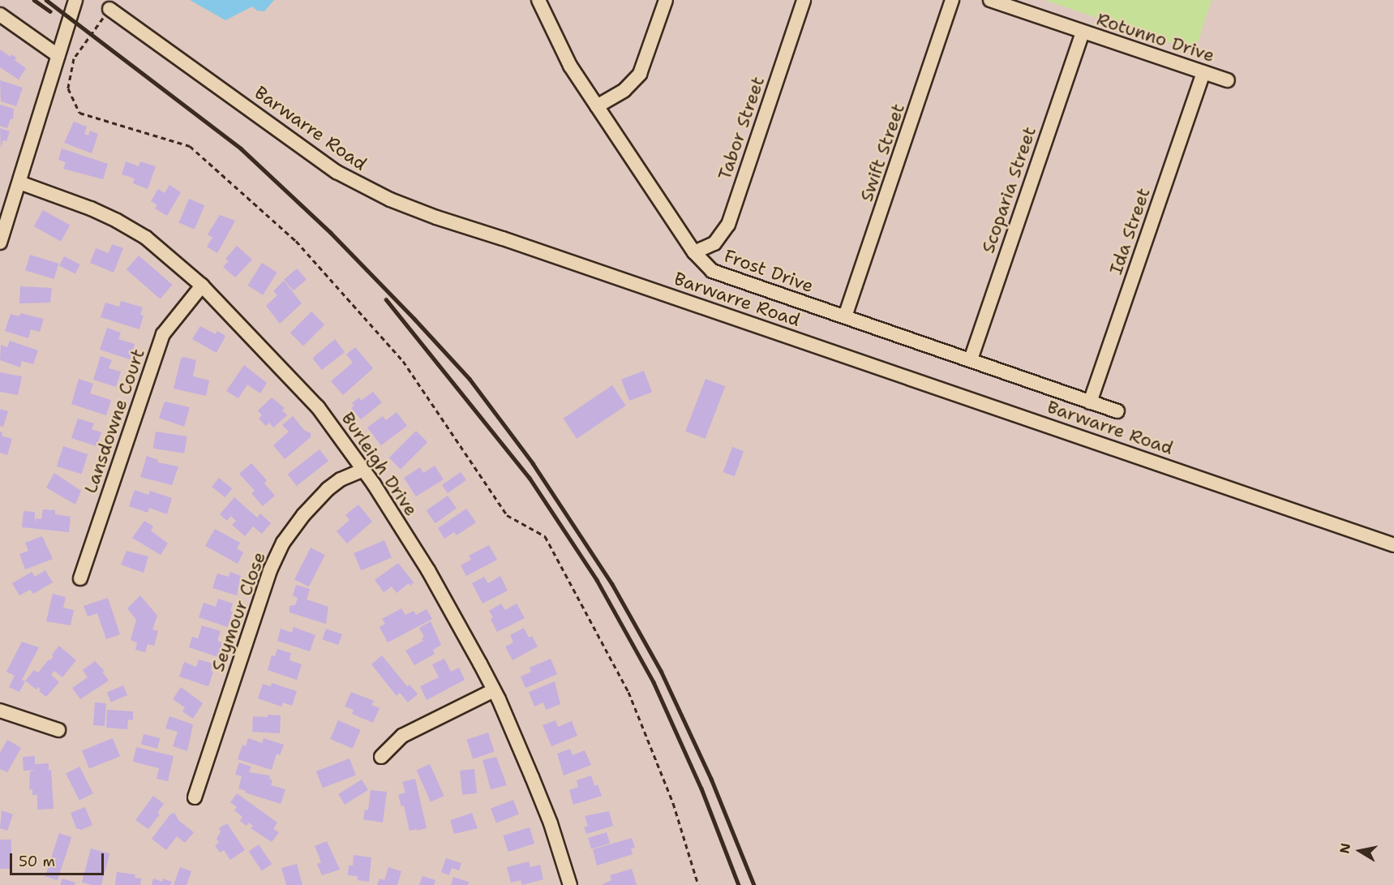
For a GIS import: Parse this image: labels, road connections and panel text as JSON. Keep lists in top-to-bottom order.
{
  "streets": {
    "street": [
      "Rotunno Drive",
      "Barwarre Road",
      "Tabor Street",
      "Swift Street",
      "Scoparia Street",
      "Ida Street",
      "Frost Drive",
      "Lansdowne Court",
      "Burleigh Drive",
      "Seymour Close"
    ]
  },
  "crossings": [
    ["Rotunno Drive", "Scoparia Street"],
    ["Rotunno Drive", "Ida Street"],
    ["Tabor Street", "Frost Drive"],
    ["Swift Street", "Frost Drive"],
    ["Scoparia Street", "Frost Drive"],
    ["Ida Street", "Frost Drive"],
    ["Lansdowne Court", "Burleigh Drive"],
    ["Burleigh Drive", "Seymour Close"]
  ],
  "scale_bar": "50 m",
  "north": "left"
}
